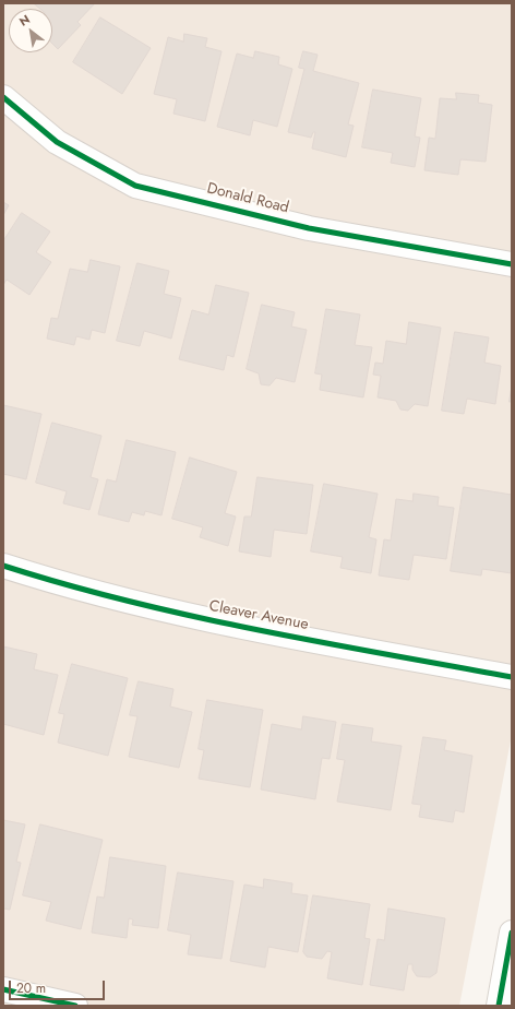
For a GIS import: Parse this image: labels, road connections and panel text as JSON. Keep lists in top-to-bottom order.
{
  "streets": {
    "street": ["Donald Road", "Cleaver Avenue"]
  },
  "scale_bar": "20 m",
  "north": "top left"
}
